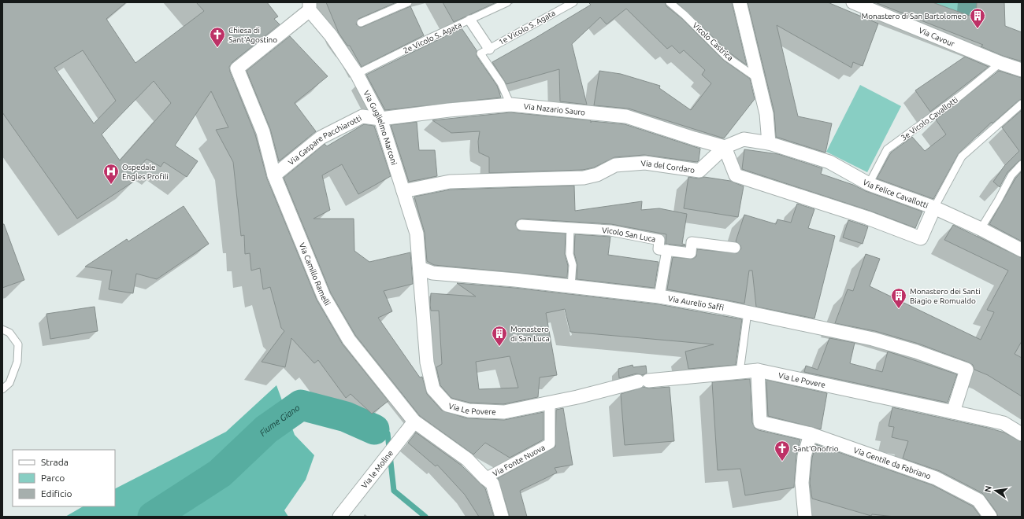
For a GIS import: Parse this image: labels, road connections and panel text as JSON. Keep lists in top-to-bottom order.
{
  "streets": {
    "street": [
      "Via Cavour",
      "Via Nazario Sauro",
      "Via Guglielmo Marconi",
      "Via Gaspare Pacchiarotti",
      "Via del Cordaro",
      "Via Felice Cavallotti",
      "Vicolo San Luca",
      "Via Camillo Ramelli",
      "Via Aurelio Saffi",
      "Via Le Povere",
      "Via Fonte Nuova",
      "Via Gentile da Fabriano",
      "Via le Moline"
    ],
    "lane": [
      "1e Vicolo S. Agata",
      "2e Vicolo S. Agata",
      "Vicolo Castrica",
      "3e Vicolo Cavallotti"
    ]
  },
  "crossings": [
    ["2e Vicolo S. Agata", "Via Guglielmo Marconi"],
    ["Via Cavour", "3e Vicolo Cavallotti"],
    ["Via Nazario Sauro", "Via Guglielmo Marconi"],
    ["Via Nazario Sauro", "Via Gaspare Pacchiarotti"],
    ["Via Nazario Sauro", "Via del Cordaro"],
    ["Via Nazario Sauro", "Via Felice Cavallotti"],
    ["3e Vicolo Cavallotti", "Via Felice Cavallotti"],
    ["Via Guglielmo Marconi", "Via Gaspare Pacchiarotti"],
    ["Via Guglielmo Marconi", "Via del Cordaro"],
    ["Via Guglielmo Marconi", "Via Camillo Ramelli"],
    ["Via Guglielmo Marconi", "Via Aurelio Saffi"],
    ["Via Guglielmo Marconi", "Via Le Povere"],
    ["Via Gaspare Pacchiarotti", "Via Camillo Ramelli"],
    ["Via del Cordaro", "Via Felice Cavallotti"],
    ["Via Camillo Ramelli", "Via Fonte Nuova"],
    ["Via Camillo Ramelli", "Via le Moline"],
    ["Via Aurelio Saffi", "Via Le Povere"],
    ["Via Le Povere", "Via Fonte Nuova"],
    ["Via Le Povere", "Via Gentile da Fabriano"]
  ],
  "water": ["Fiume Giano"],
  "places": {
    "building": ["Monastero di San Bartolomeo", "Monastero dei Santi Biagio e Romualdo", "Monastero di San Luca"],
    "church": ["Chiesa di Sant'Agostino", "Sant'Onofrio"],
    "hospital": ["Ospedale Engles Profili"]
  },
  "legend": ["Strada", "Parco", "Edificio"],
  "north": "left"
}
